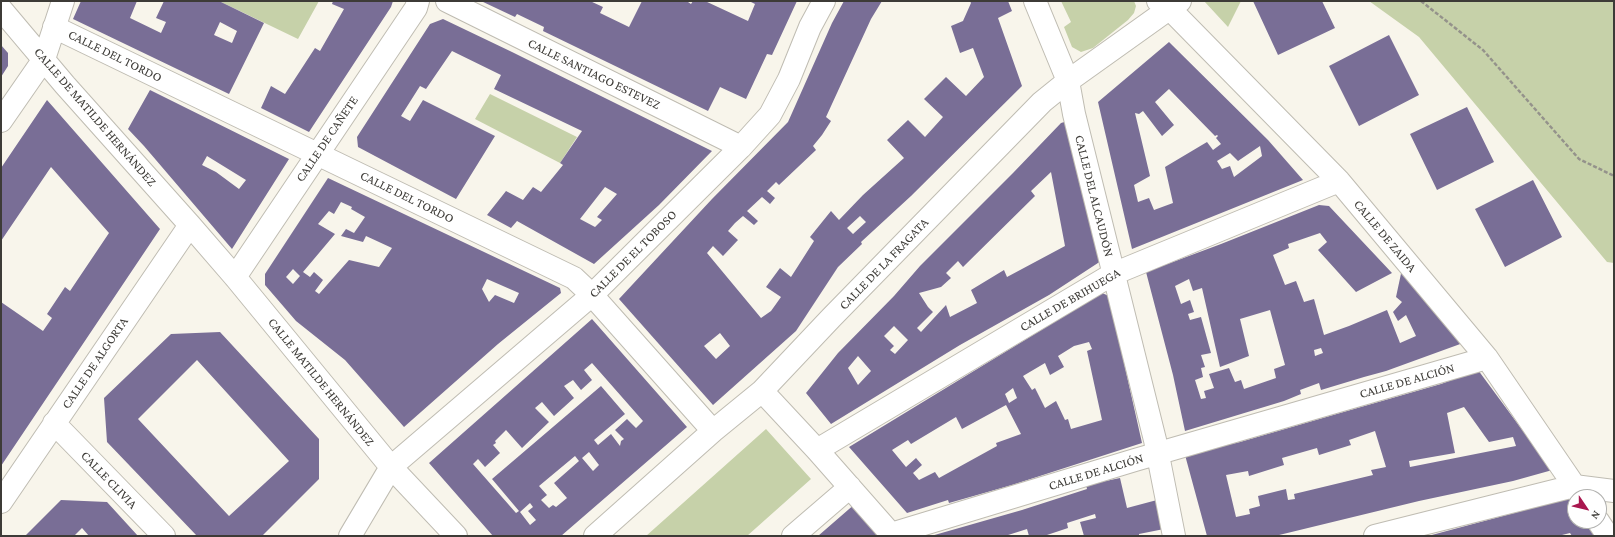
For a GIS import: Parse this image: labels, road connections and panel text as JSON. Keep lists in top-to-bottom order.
{
  "streets": {
    "street": [
      "CALLE DEL TORDO",
      "CALLE SANTIAGO ESTEVEZ",
      "CALLE DE MATILDE HERNÁNDEZ",
      "CALLE DE CAÑETE",
      "CALLE DEL ALCAUDÓN",
      "CALLE DE ZAIDA",
      "CALLE DE EL TOBOSO",
      "CALLE DE LA FRAGATA",
      "CALLE DE BRIHUEGA",
      "CALLE DE ALGORTA",
      "CALLE DE ALCIÓN",
      "CALLE MATILDE HERNÁNDEZ",
      "CALLE CLIVIA"
    ]
  },
  "crossings": [
    ["CALLE DEL TORDO", "CALLE DE CAÑETE"],
    ["CALLE DEL TORDO", "CALLE DE EL TOBOSO"],
    ["CALLE DEL TORDO", "CALLE DE LA FRAGATA"],
    ["CALLE SANTIAGO ESTEVEZ", "CALLE DE EL TOBOSO"],
    ["CALLE DE MATILDE HERNÁNDEZ", "CALLE DE ALGORTA"],
    ["CALLE DE MATILDE HERNÁNDEZ", "CALLE MATILDE HERNÁNDEZ"],
    ["CALLE DE CAÑETE", "CALLE MATILDE HERNÁNDEZ"],
    ["CALLE DEL ALCAUDÓN", "CALLE DE LA FRAGATA"],
    ["CALLE DEL ALCAUDÓN", "CALLE DE BRIHUEGA"],
    ["CALLE DEL ALCAUDÓN", "CALLE DE ALCIÓN"],
    ["CALLE DE ZAIDA", "CALLE DE LA FRAGATA"],
    ["CALLE DE ZAIDA", "CALLE DE BRIHUEGA"],
    ["CALLE DE ZAIDA", "CALLE DE ALCIÓN"],
    ["CALLE DE EL TOBOSO", "CALLE MATILDE HERNÁNDEZ"],
    ["CALLE DE LA FRAGATA", "CALLE DE ALCIÓN"],
    ["CALLE DE BRIHUEGA", "CALLE DE ALCIÓN"],
    ["CALLE DE ALGORTA", "CALLE MATILDE HERNÁNDEZ"],
    ["CALLE DE ALGORTA", "CALLE CLIVIA"]
  ],
  "north": "bottom right"
}
